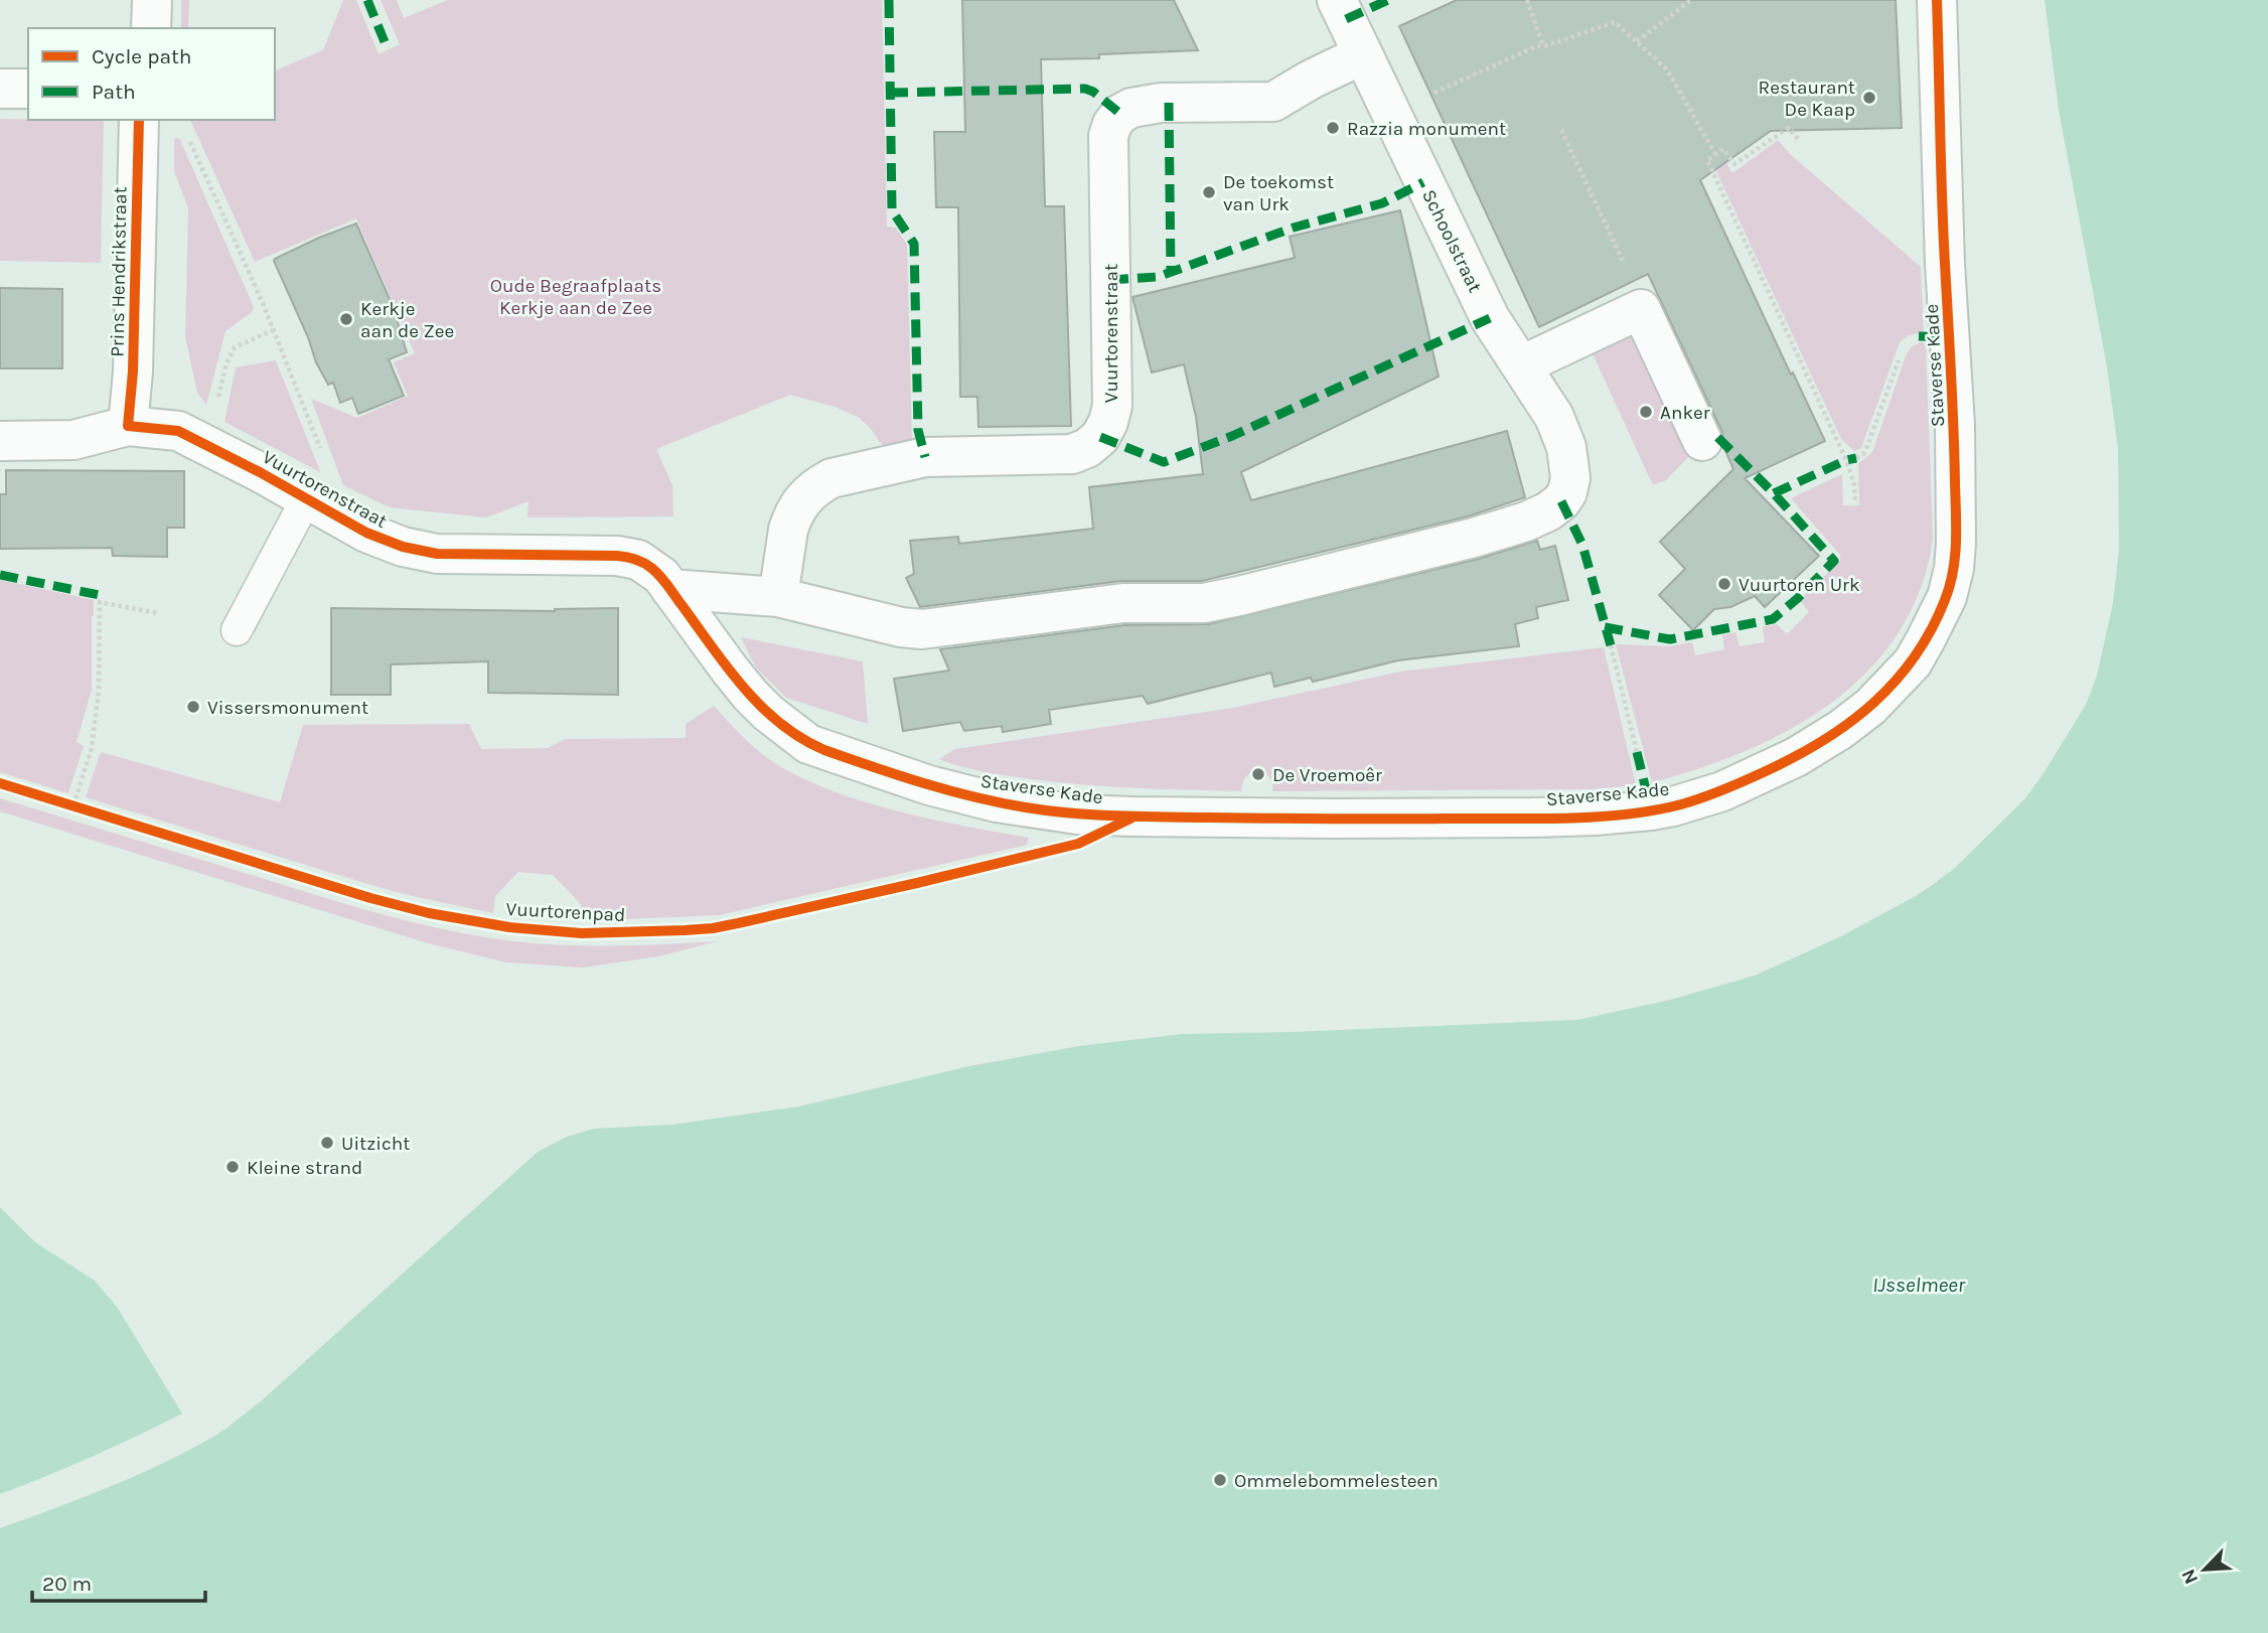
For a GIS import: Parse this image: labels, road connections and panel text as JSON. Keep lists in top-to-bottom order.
{
  "streets": {
    "street": [
      "Schoolstraat",
      "Prins Hendrikstraat",
      "Vuurtorenstraat",
      "Staverse Kade"
    ],
    "cycle path": ["Vuurtorenpad"]
  },
  "crossings": [
    ["Schoolstraat", "Vuurtorenstraat"],
    ["Prins Hendrikstraat", "Vuurtorenstraat"],
    ["Vuurtorenstraat", "Staverse Kade"]
  ],
  "water": ["IJsselmeer"],
  "parks": ["Oude Begraafplaats Kerkje aan de Zee"],
  "places": [
    "Restaurant De Kaap",
    "Razzia monument",
    "De toekomst van Urk",
    "Kerkje aan de Zee",
    "Anker",
    "Vuurtoren Urk",
    "Vissersmonument",
    "De Vroemoêr",
    "Uitzicht",
    "Kleine strand",
    "Ommelebommelesteen"
  ],
  "legend": ["Cycle path", "Path"],
  "scale_bar": "20 m",
  "north": "bottom left"
}
